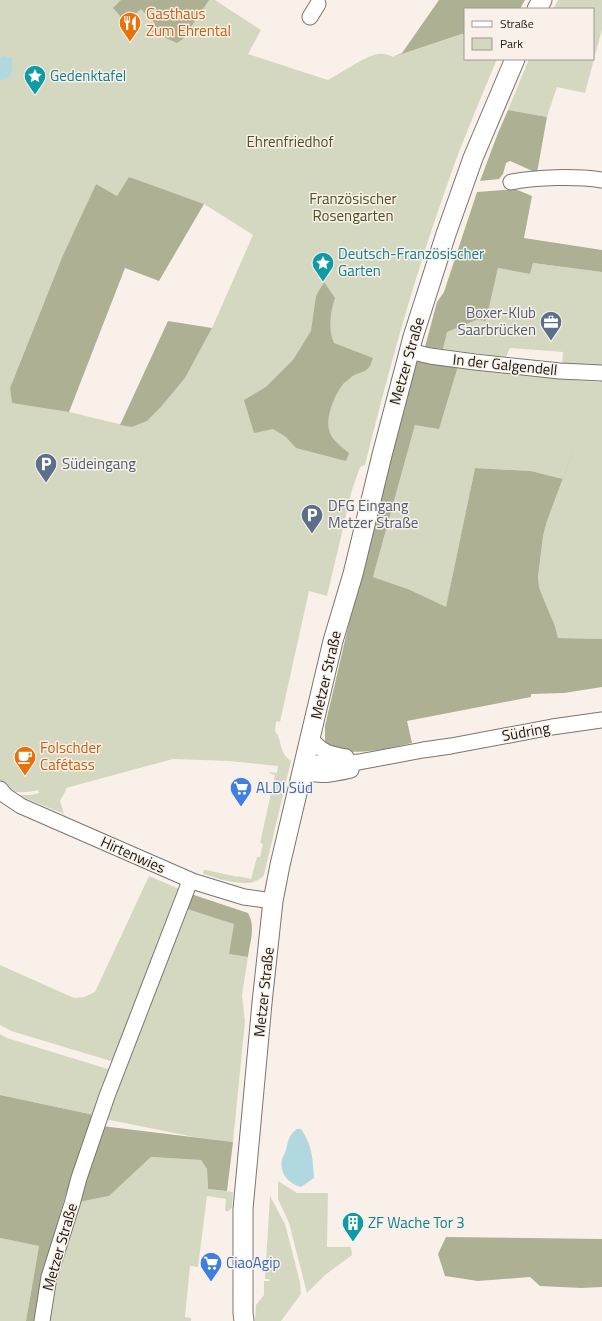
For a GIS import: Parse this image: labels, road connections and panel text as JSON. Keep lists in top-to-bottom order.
{
  "streets": {
    "main road": ["Metzer Straße"],
    "street": ["In der Galgendell", "Südring", "Hirtenwies"]
  },
  "crossings": [
    ["Metzer Straße", "In der Galgendell"],
    ["Metzer Straße", "Südring"],
    ["Metzer Straße", "Hirtenwies"]
  ],
  "parks": ["Ehrenfriedhof", "Französischer Rosengarten"],
  "places": {
    "restaurant": ["Gasthaus Zum Ehrental"],
    "place": ["Gedenktafel", "Deutsch-Französischer Garten"],
    "office": ["Boxer-Klub Saarbrücken"],
    "parking": ["Südeingang", "DFG Eingang Metzer Straße"],
    "cafe": ["Folschder Cafétass"],
    "supermarket": ["ALDI Süd", "CiaoAgip"],
    "building": ["ZF Wache Tor 3"]
  },
  "legend": ["Straße", "Park"]
}
